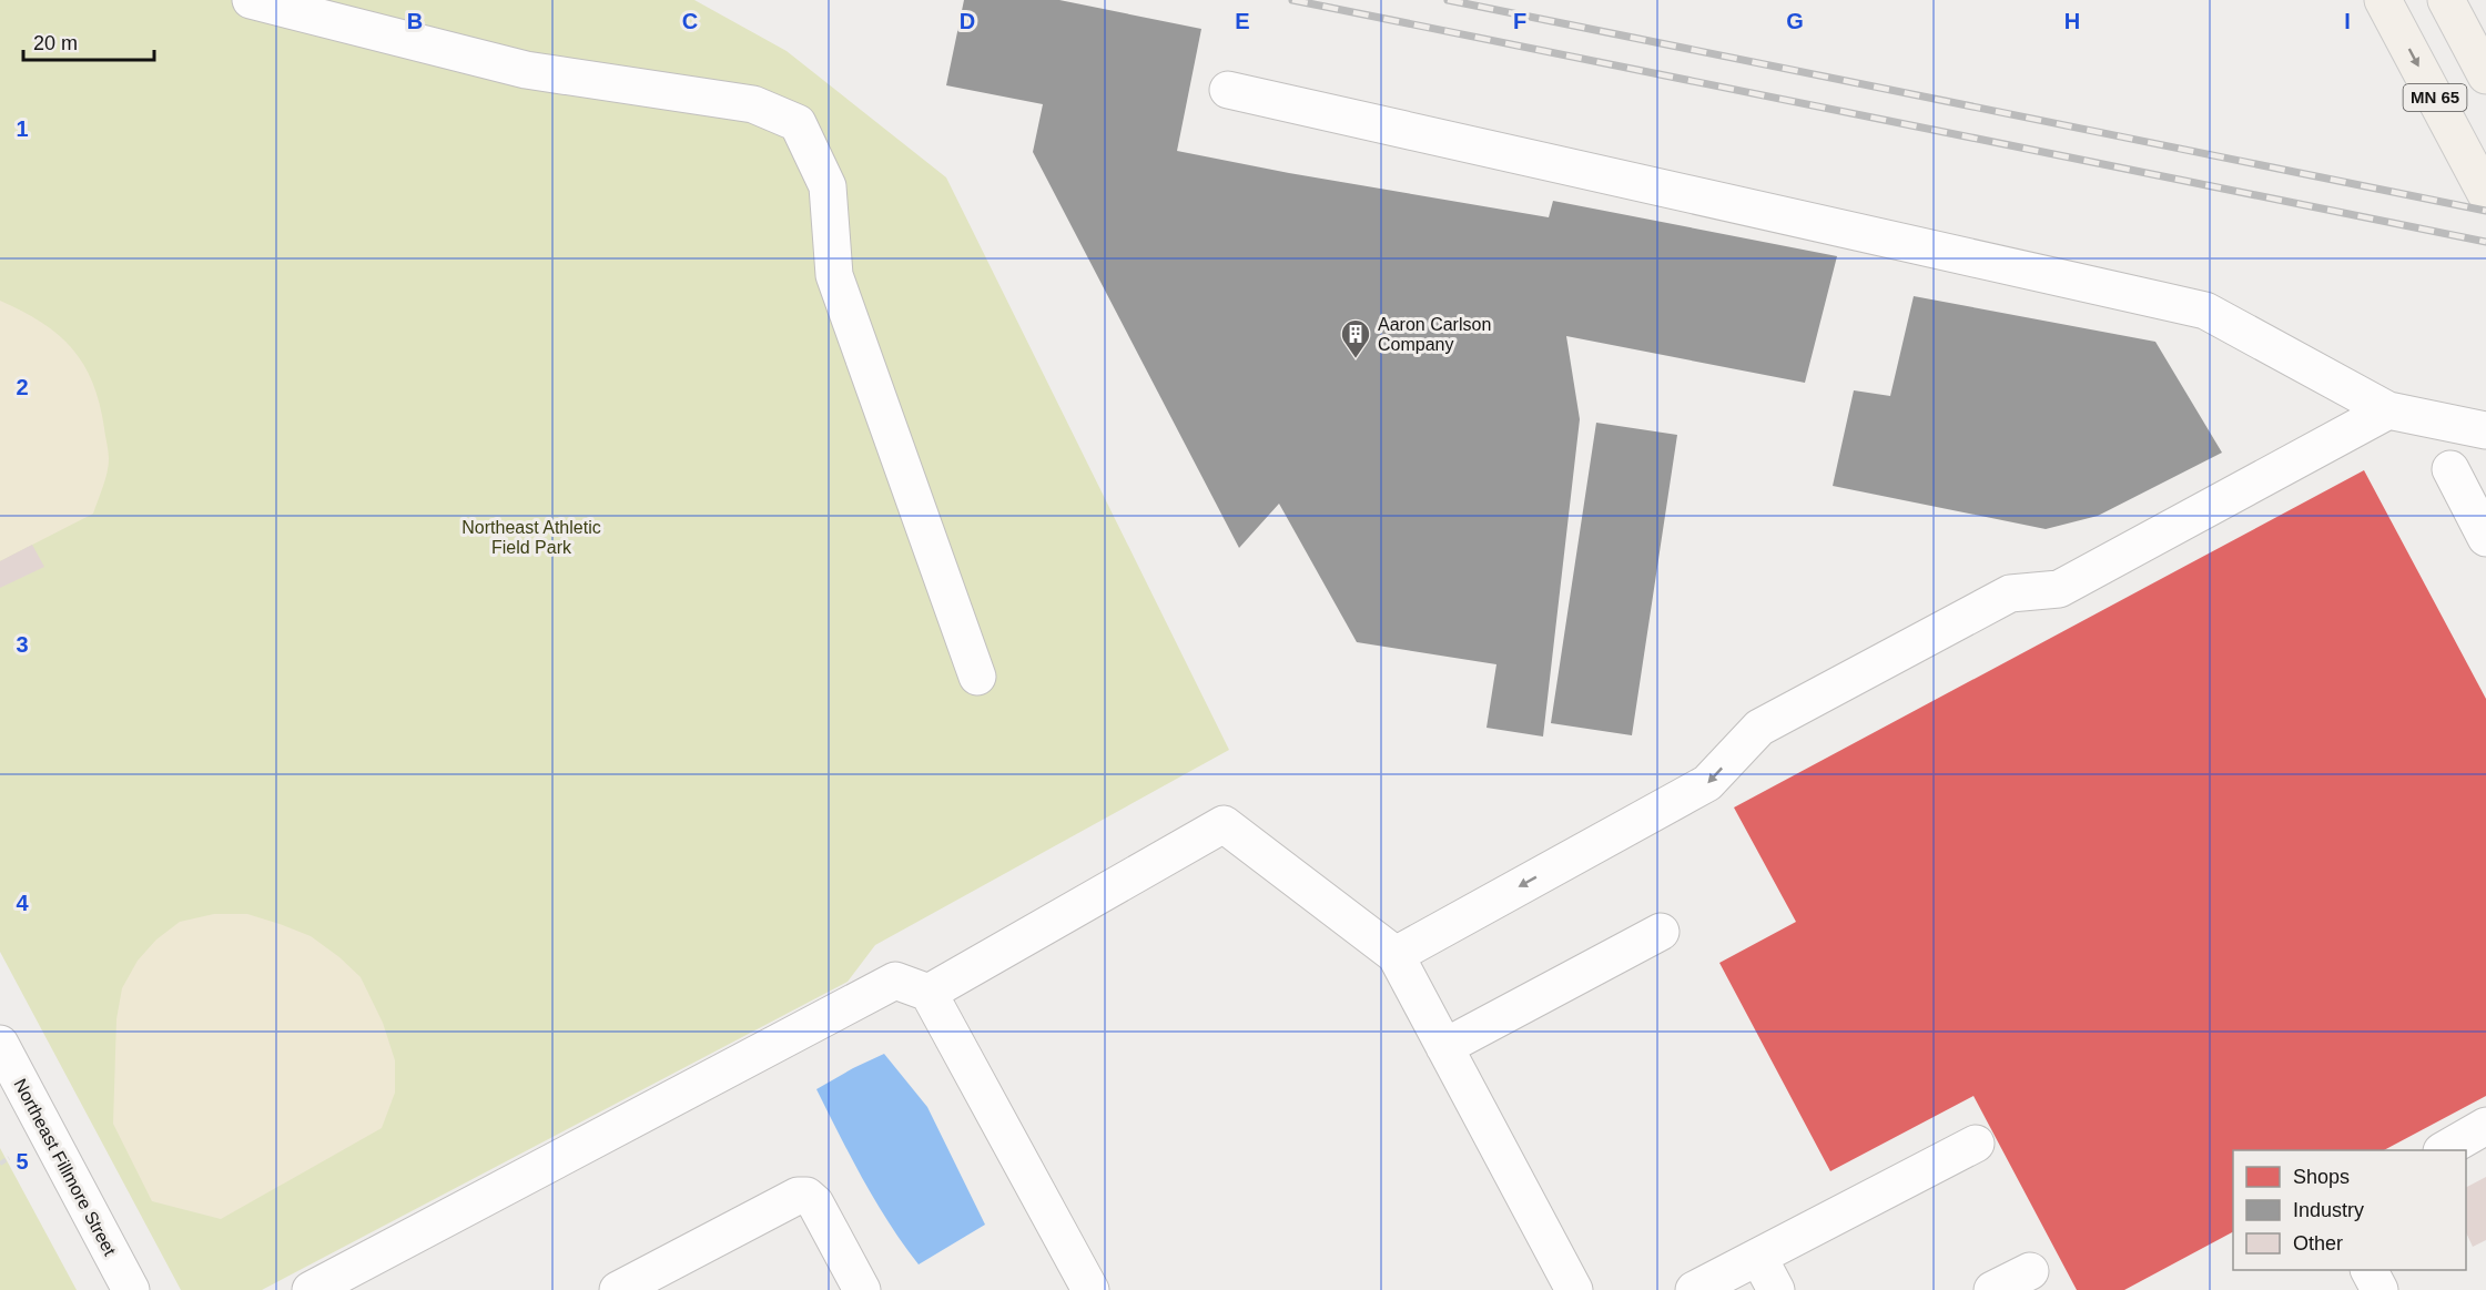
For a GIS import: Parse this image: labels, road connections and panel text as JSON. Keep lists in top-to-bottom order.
{
  "streets": {
    "main road": ["MN 65"],
    "street": ["Northeast Fillmore Street"]
  },
  "parks": ["Northeast Athletic Field Park"],
  "places": {
    "building": ["Aaron Carlson Company"]
  },
  "legend": ["Shops", "Industry", "Other"],
  "scale_bar": "20 m",
  "grid": {
    "columns": [
      "B",
      "C",
      "D",
      "E",
      "F",
      "G",
      "H",
      "I"
    ],
    "rows": [
      "1",
      "2",
      "3",
      "4",
      "5"
    ]
  }
}
